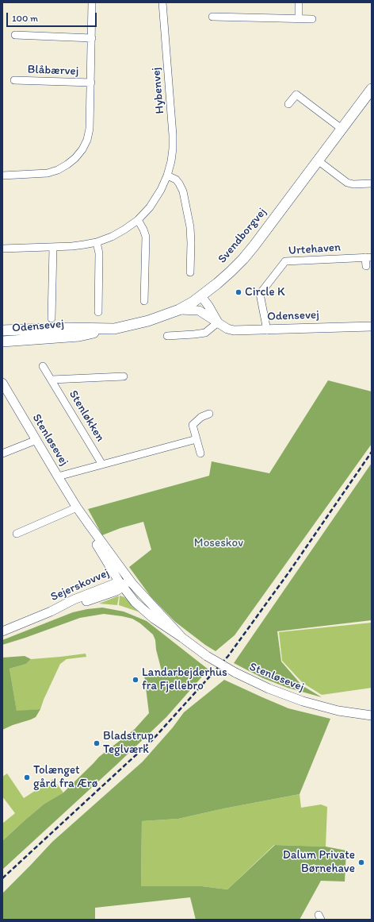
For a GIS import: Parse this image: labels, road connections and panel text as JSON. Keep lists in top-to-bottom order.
{
  "streets": {
    "main road": ["Svendborgvej", "Odensevej"],
    "street": [
      "Blåbærvej",
      "Hybenvej",
      "Urtehaven",
      "Stenløkken",
      "Stenløsevej",
      "Sejerskovvej"
    ]
  },
  "crossings": [
    ["Svendborgvej", "Odensevej"],
    ["Urtehaven", "Odensevej"],
    ["Stenløsevej", "Sejerskovvej"]
  ],
  "parks": ["Moseskov"],
  "places": [
    "Circle K",
    "Landarbejderhus fra Fjellebro",
    "Bladstrup Teglværk",
    "Tolænget gård fra Ærø",
    "Dalum Private Børnehave"
  ],
  "scale_bar": "100 m"
}
